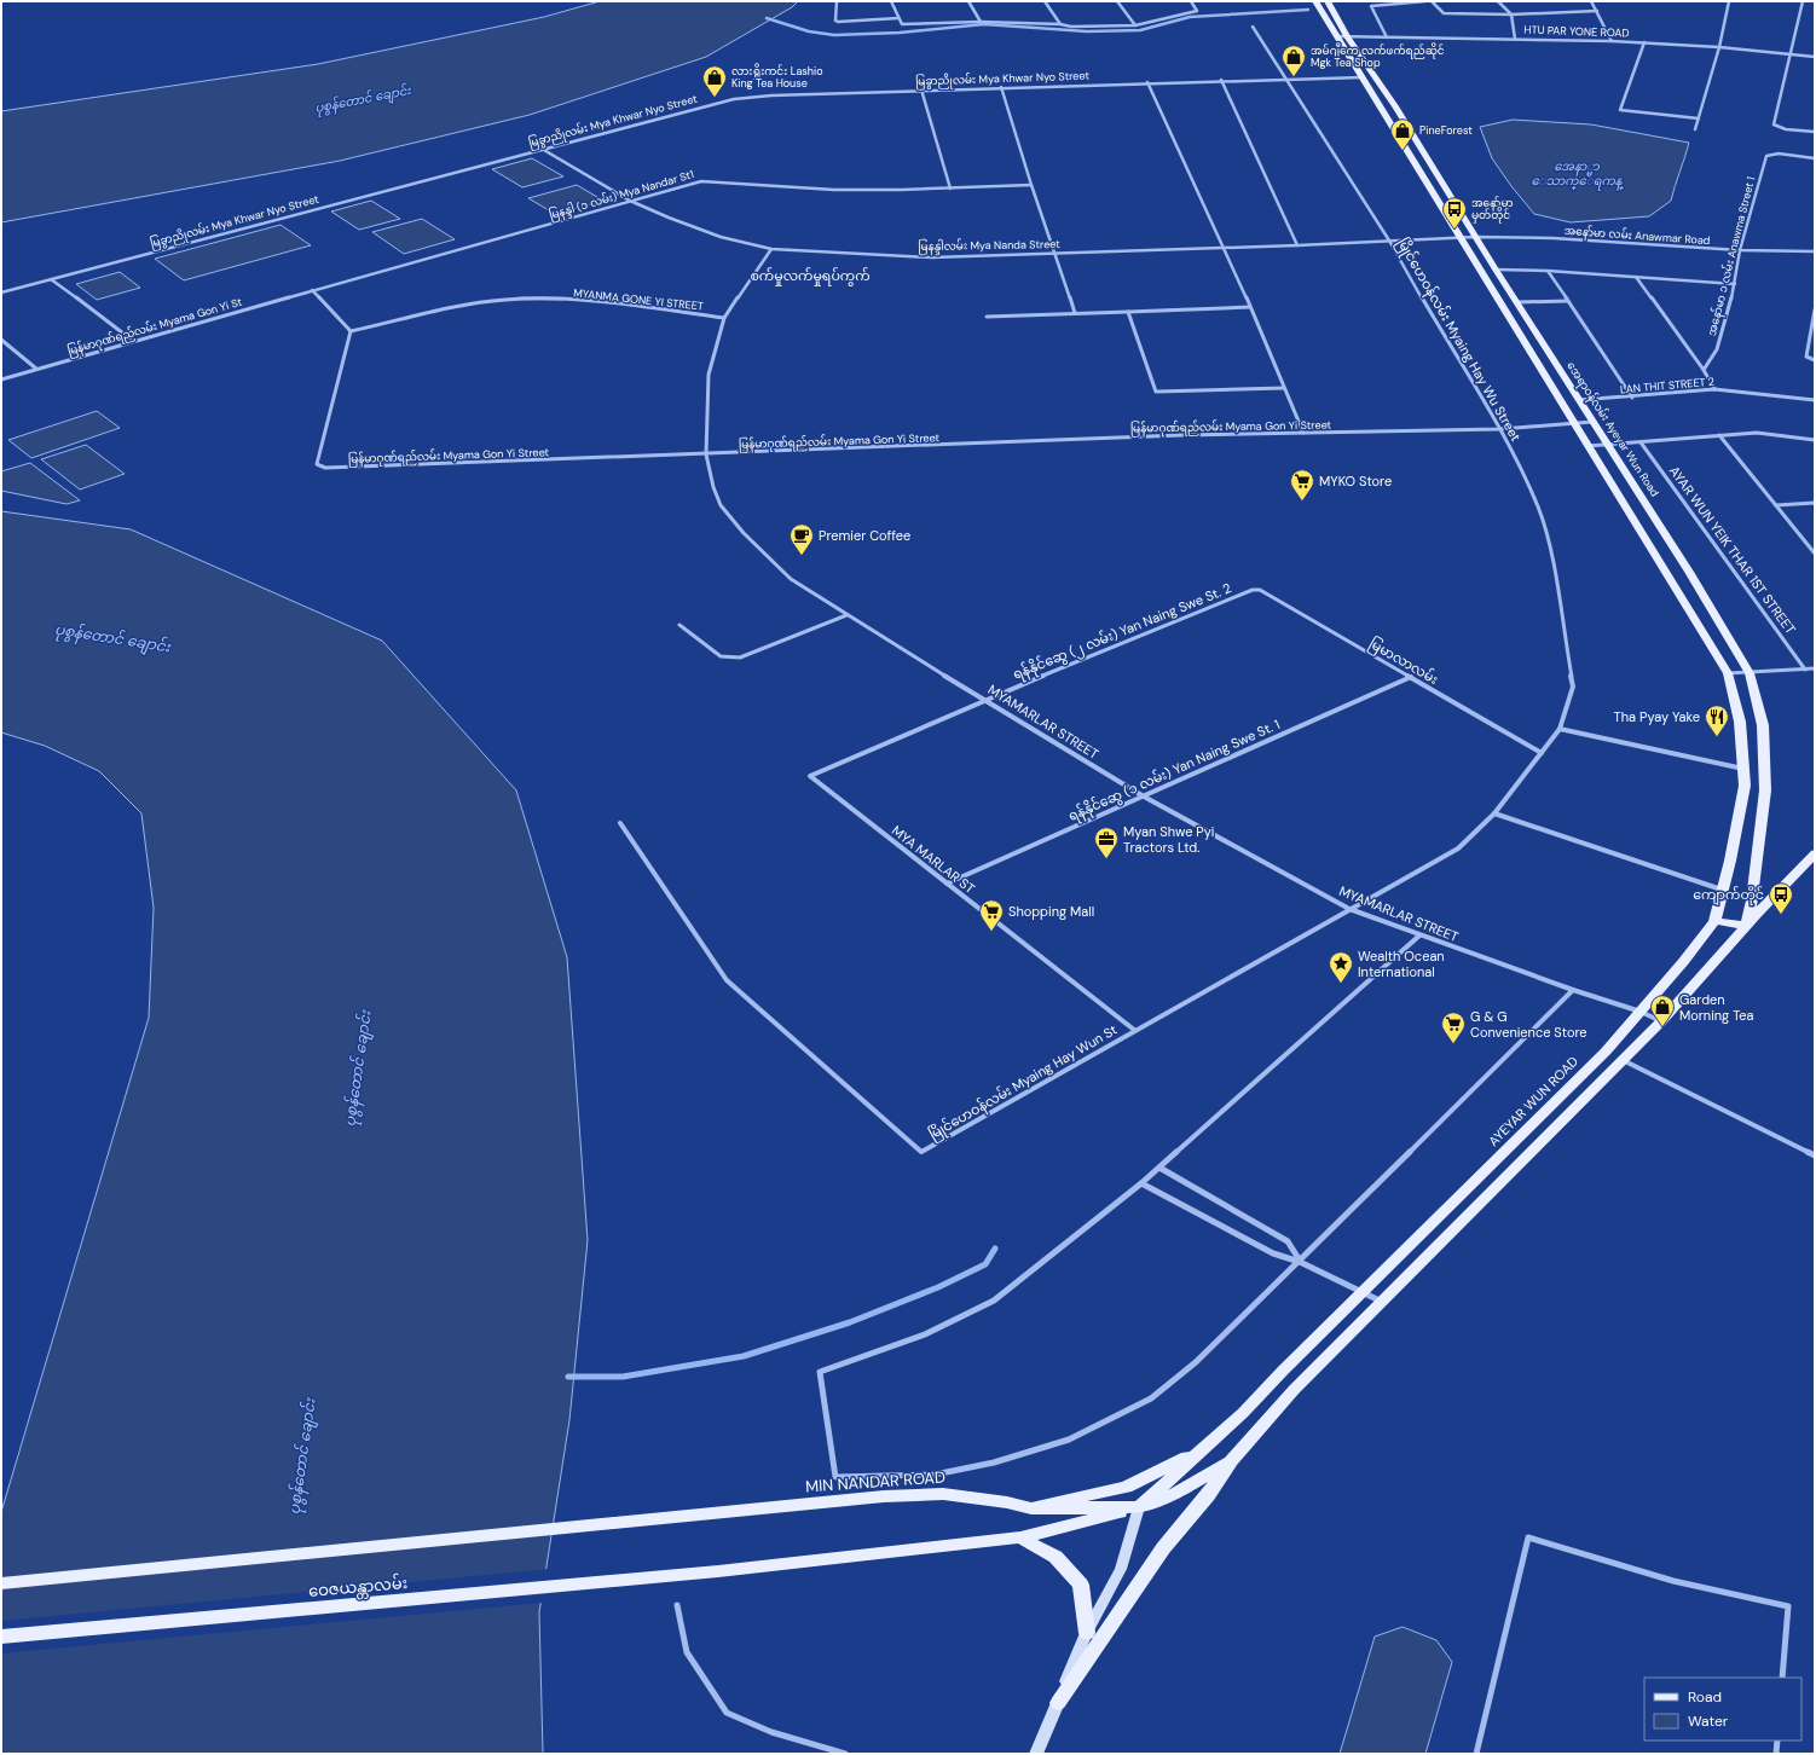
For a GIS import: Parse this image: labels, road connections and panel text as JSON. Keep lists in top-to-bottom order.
{
  "streets": {
    "main road": [
      "အေရာဝန်လမ်း Ayeyar Wun Road",
      "AYEYAR WUN ROAD",
      "MIN NANDAR ROAD",
      "ဝေဇယန္တာလမ်း"
    ],
    "street": [
      "HTU PAR YONE ROAD",
      "မြခွာညိုလမ်း Mya Khwar Nyo Street",
      "မြနန္ဒါ (၁ လမ်း) Mya Nandar St1",
      "အနော်မာ လမ်း Anawmar Road",
      "မြနန္ဒါလမ်း Mya Nanda Street",
      "အနော်မာ ၁ လမ်း Anawma Street 1",
      "MYANMA GONE YI STREET",
      "မြန်မာဂုဏ်ရည်လမ်း Myama Gon Yi St",
      "မြိုင်ဟေဝန်လမ်း Myaing Hay Wu Street",
      "LAN THIT STREET 2",
      "မြန်မာဂုဏ်ရည်လမ်း Myama Gon Yi Street",
      "AYAR WUN YEIK THAR 1ST STREET",
      "ရန်နိုင်ဆွေ (၂ လမ်း) Yan Naing Swe St. 2",
      "မြမာလာလမ်း",
      "MYAMARLAR STREET",
      "ရန်နိုင်ဆွေ (၁ လမ်း) Yan Naing Swe St. 1",
      "MYA MARLAR ST",
      "မြိုင်ဟေဝန်လမ်း Myaing Hay Wun St"
    ]
  },
  "crossings": [
    ["HTU PAR YONE ROAD", "အေရာဝန်လမ်း Ayeyar Wun Road"],
    ["မြခွာညိုလမ်း Mya Khwar Nyo Street", "မြနန္ဒါလမ်း Mya Nanda Street"],
    ["မြခွာညိုလမ်း Mya Khwar Nyo Street", "မြိုင်ဟေဝန်လမ်း Myaing Hay Wu Street"],
    ["မြနန္ဒါ (၁ လမ်း) Mya Nandar St1", "မြနန္ဒါလမ်း Mya Nanda Street"],
    ["မြနန္ဒါ (၁ လမ်း) Mya Nandar St1", "မြန်မာဂုဏ်ရည်လမ်း Myama Gon Yi St"],
    ["အနော်မာ လမ်း Anawmar Road", "မြနန္ဒါလမ်း Mya Nanda Street"],
    ["အနော်မာ လမ်း Anawmar Road", "အနော်မာ ၁ လမ်း Anawma Street 1"],
    ["အနော်မာ လမ်း Anawmar Road", "အေရာဝန်လမ်း Ayeyar Wun Road"],
    ["မြနန္ဒါလမ်း Mya Nanda Street", "မြိုင်ဟေဝန်လမ်း Myaing Hay Wu Street"],
    ["မြနန္ဒါလမ်း Mya Nanda Street", "MYAMARLAR STREET"],
    ["MYANMA GONE YI STREET", "မြန်မာဂုဏ်ရည်လမ်း Myama Gon Yi Street"],
    ["MYANMA GONE YI STREET", "MYAMARLAR STREET"],
    ["မြိုင်ဟေဝန်လမ်း Myaing Hay Wu Street", "မြန်မာဂုဏ်ရည်လမ်း Myama Gon Yi Street"],
    ["မြိုင်ဟေဝန်လမ်း Myaing Hay Wu Street", "မြမာလာလမ်း"],
    ["မြိုင်ဟေဝန်လမ်း Myaing Hay Wu Street", "MYAMARLAR STREET"],
    ["မြိုင်ဟေဝန်လမ်း Myaing Hay Wu Street", "မြိုင်ဟေဝန်လမ်း Myaing Hay Wun St"],
    ["LAN THIT STREET 2", "အေရာဝန်လမ်း Ayeyar Wun Road"],
    ["မြန်မာဂုဏ်ရည်လမ်း Myama Gon Yi Street", "အေရာဝန်လမ်း Ayeyar Wun Road"],
    ["မြန်မာဂုဏ်ရည်လမ်း Myama Gon Yi Street", "MYAMARLAR STREET"],
    ["ရန်နိုင်ဆွေ (၂ လမ်း) Yan Naing Swe St. 2", "မြမာလာလမ်း"],
    ["ရန်နိုင်ဆွေ (၂ လမ်း) Yan Naing Swe St. 2", "MYAMARLAR STREET"],
    ["ရန်နိုင်ဆွေ (၂ လမ်း) Yan Naing Swe St. 2", "MYA MARLAR ST"],
    ["မြမာလာလမ်း", "ရန်နိုင်ဆွေ (၁ လမ်း) Yan Naing Swe St. 1"],
    ["MYAMARLAR STREET", "ရန်နိုင်ဆွေ (၁ လမ်း) Yan Naing Swe St. 1"],
    ["MYAMARLAR STREET", "မြိုင်ဟေဝန်လမ်း Myaing Hay Wun St"],
    ["MYAMARLAR STREET", "AYEYAR WUN ROAD"],
    ["ရန်နိုင်ဆွေ (၁ လမ်း) Yan Naing Swe St. 1", "MYA MARLAR ST"],
    ["MYA MARLAR ST", "မြိုင်ဟေဝန်လမ်း Myaing Hay Wun St"],
    ["AYEYAR WUN ROAD", "MIN NANDAR ROAD"]
  ],
  "districts": ["စက်မှုလက်မှုရပ်ကွက်"],
  "water": ["ပုစွန်တောင် ချောင်း", "အေနာ္မာ ေသာက္ေရကန္"],
  "places": {
    "shop": [
      "အမ်ဂျီကေ လက်ဖက်ရည်ဆိုင် Mgk Tea Shop",
      "လားရှိုးကင်း Lashio King Tea House",
      "PineForest",
      "Garden Morning Tea"
    ],
    "bus stop": ["အနော်မာ မှတ်တိုင်", "ကျောက်တိုင်"],
    "supermarket": ["MYKO Store", "Shopping Mall", "G & G Convenience Store"],
    "cafe": ["Premier Coffee"],
    "restaurant": ["Tha Pyay Yake"],
    "office": ["Myan Shwe Pyi Tractors Ltd."],
    "place": ["Wealth Ocean International"]
  },
  "legend": ["Road", "Water"]
}
